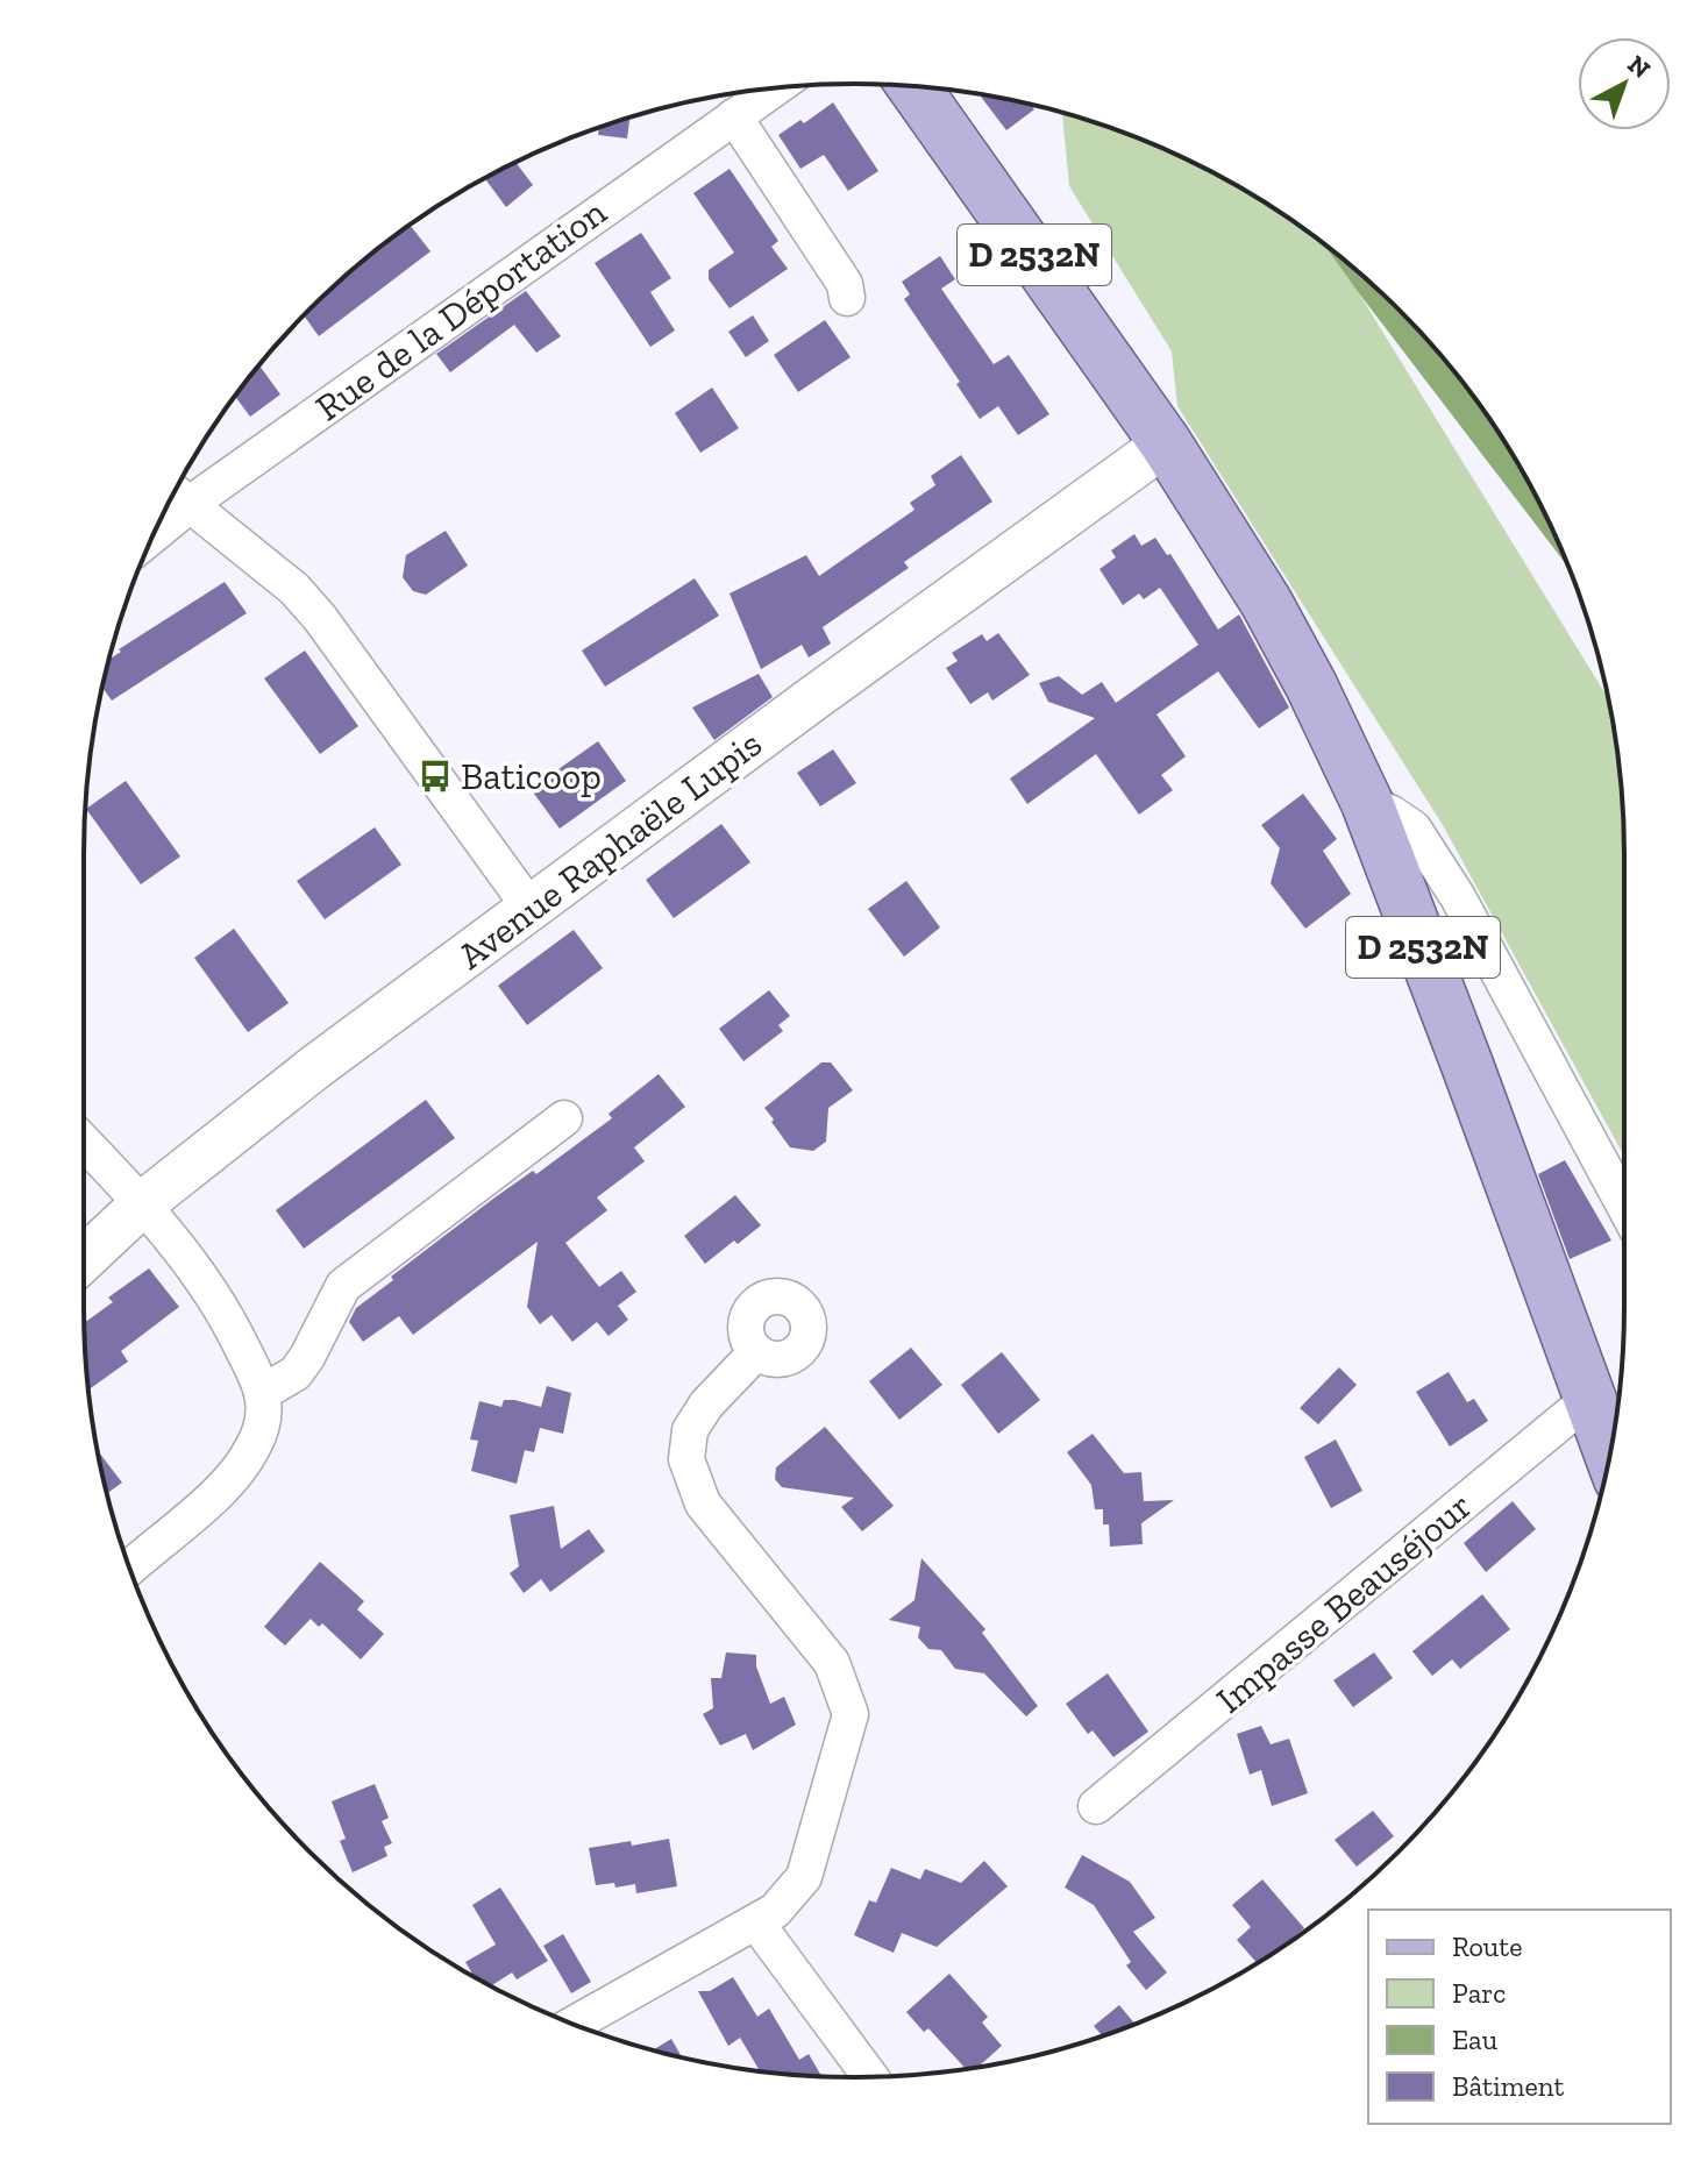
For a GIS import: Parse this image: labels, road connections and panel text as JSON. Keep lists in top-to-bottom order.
{
  "streets": {
    "main road": ["D 2532N"],
    "street": ["Rue de la Déportation", "Avenue Raphaële Lupis", "Impasse Beauséjour"]
  },
  "crossings": [
    ["D 2532N", "Avenue Raphaële Lupis"],
    ["D 2532N", "Impasse Beauséjour"]
  ],
  "places": {
    "bus stop": ["Baticoop"]
  },
  "legend": [
    "Route",
    "Parc",
    "Eau",
    "Bâtiment"
  ],
  "north": "top right"
}
